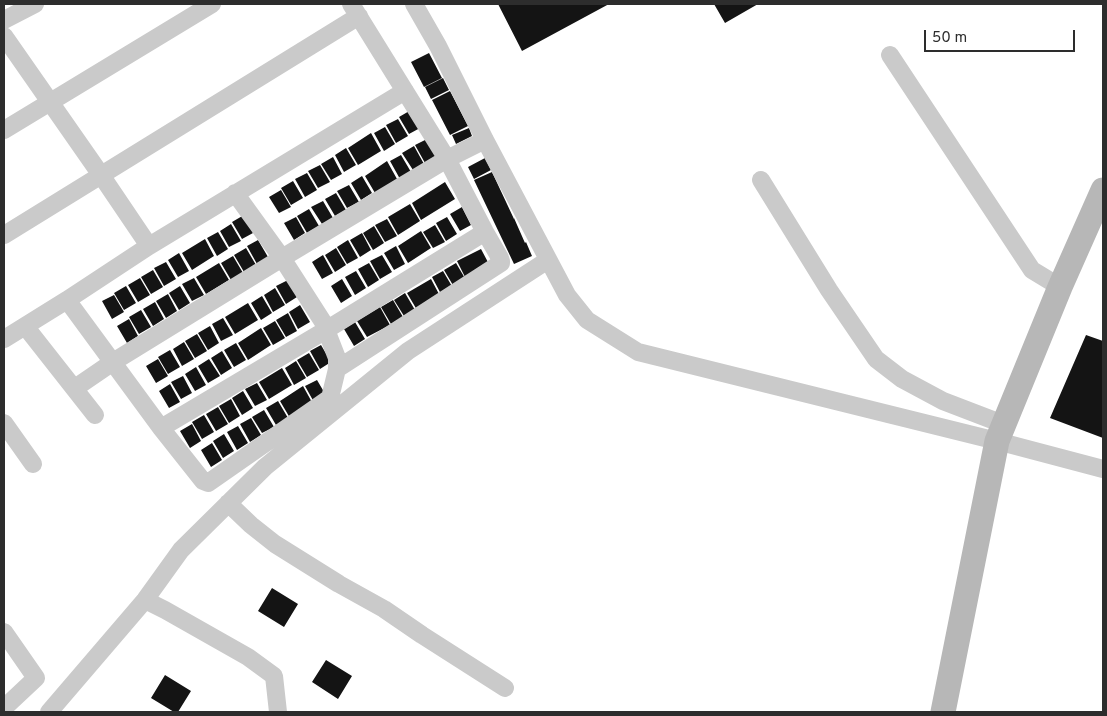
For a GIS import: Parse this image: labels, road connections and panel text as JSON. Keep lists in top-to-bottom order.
{
  "scale_bar": "50 m"
}
